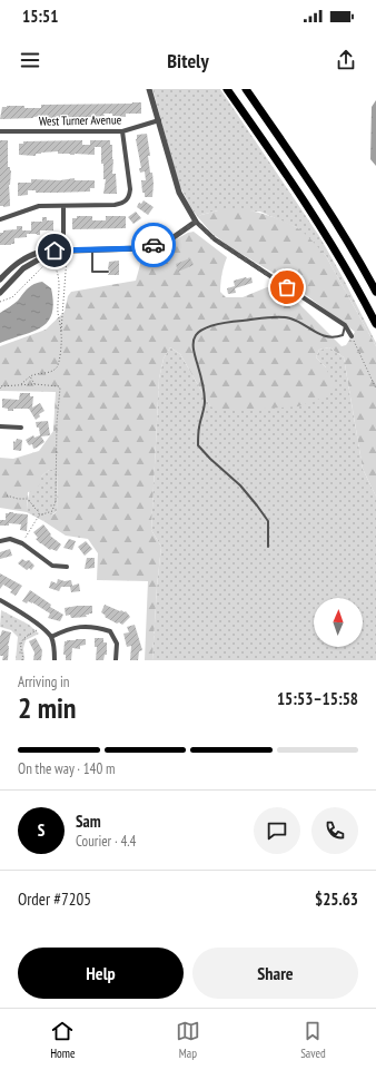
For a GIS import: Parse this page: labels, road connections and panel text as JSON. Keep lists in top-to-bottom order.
{
  "streets": {
    "street": ["West Turner Avenue"]
  },
  "north": "top",
  "page": {
    "status": "15:51",
    "header": "Bitely",
    "heading": ["2 min", "Arriving in", "15:53–15:58"],
    "panel": [
      "Sam",
      "Courier · 4.4",
      "Order #7205",
      "$25.63"
    ],
    "bar": "On the way · 140 m",
    "round": "S",
    "buttons": ["Help", "Share"],
    "tabs": ["Home", "Map", "Saved"]
  }
}
